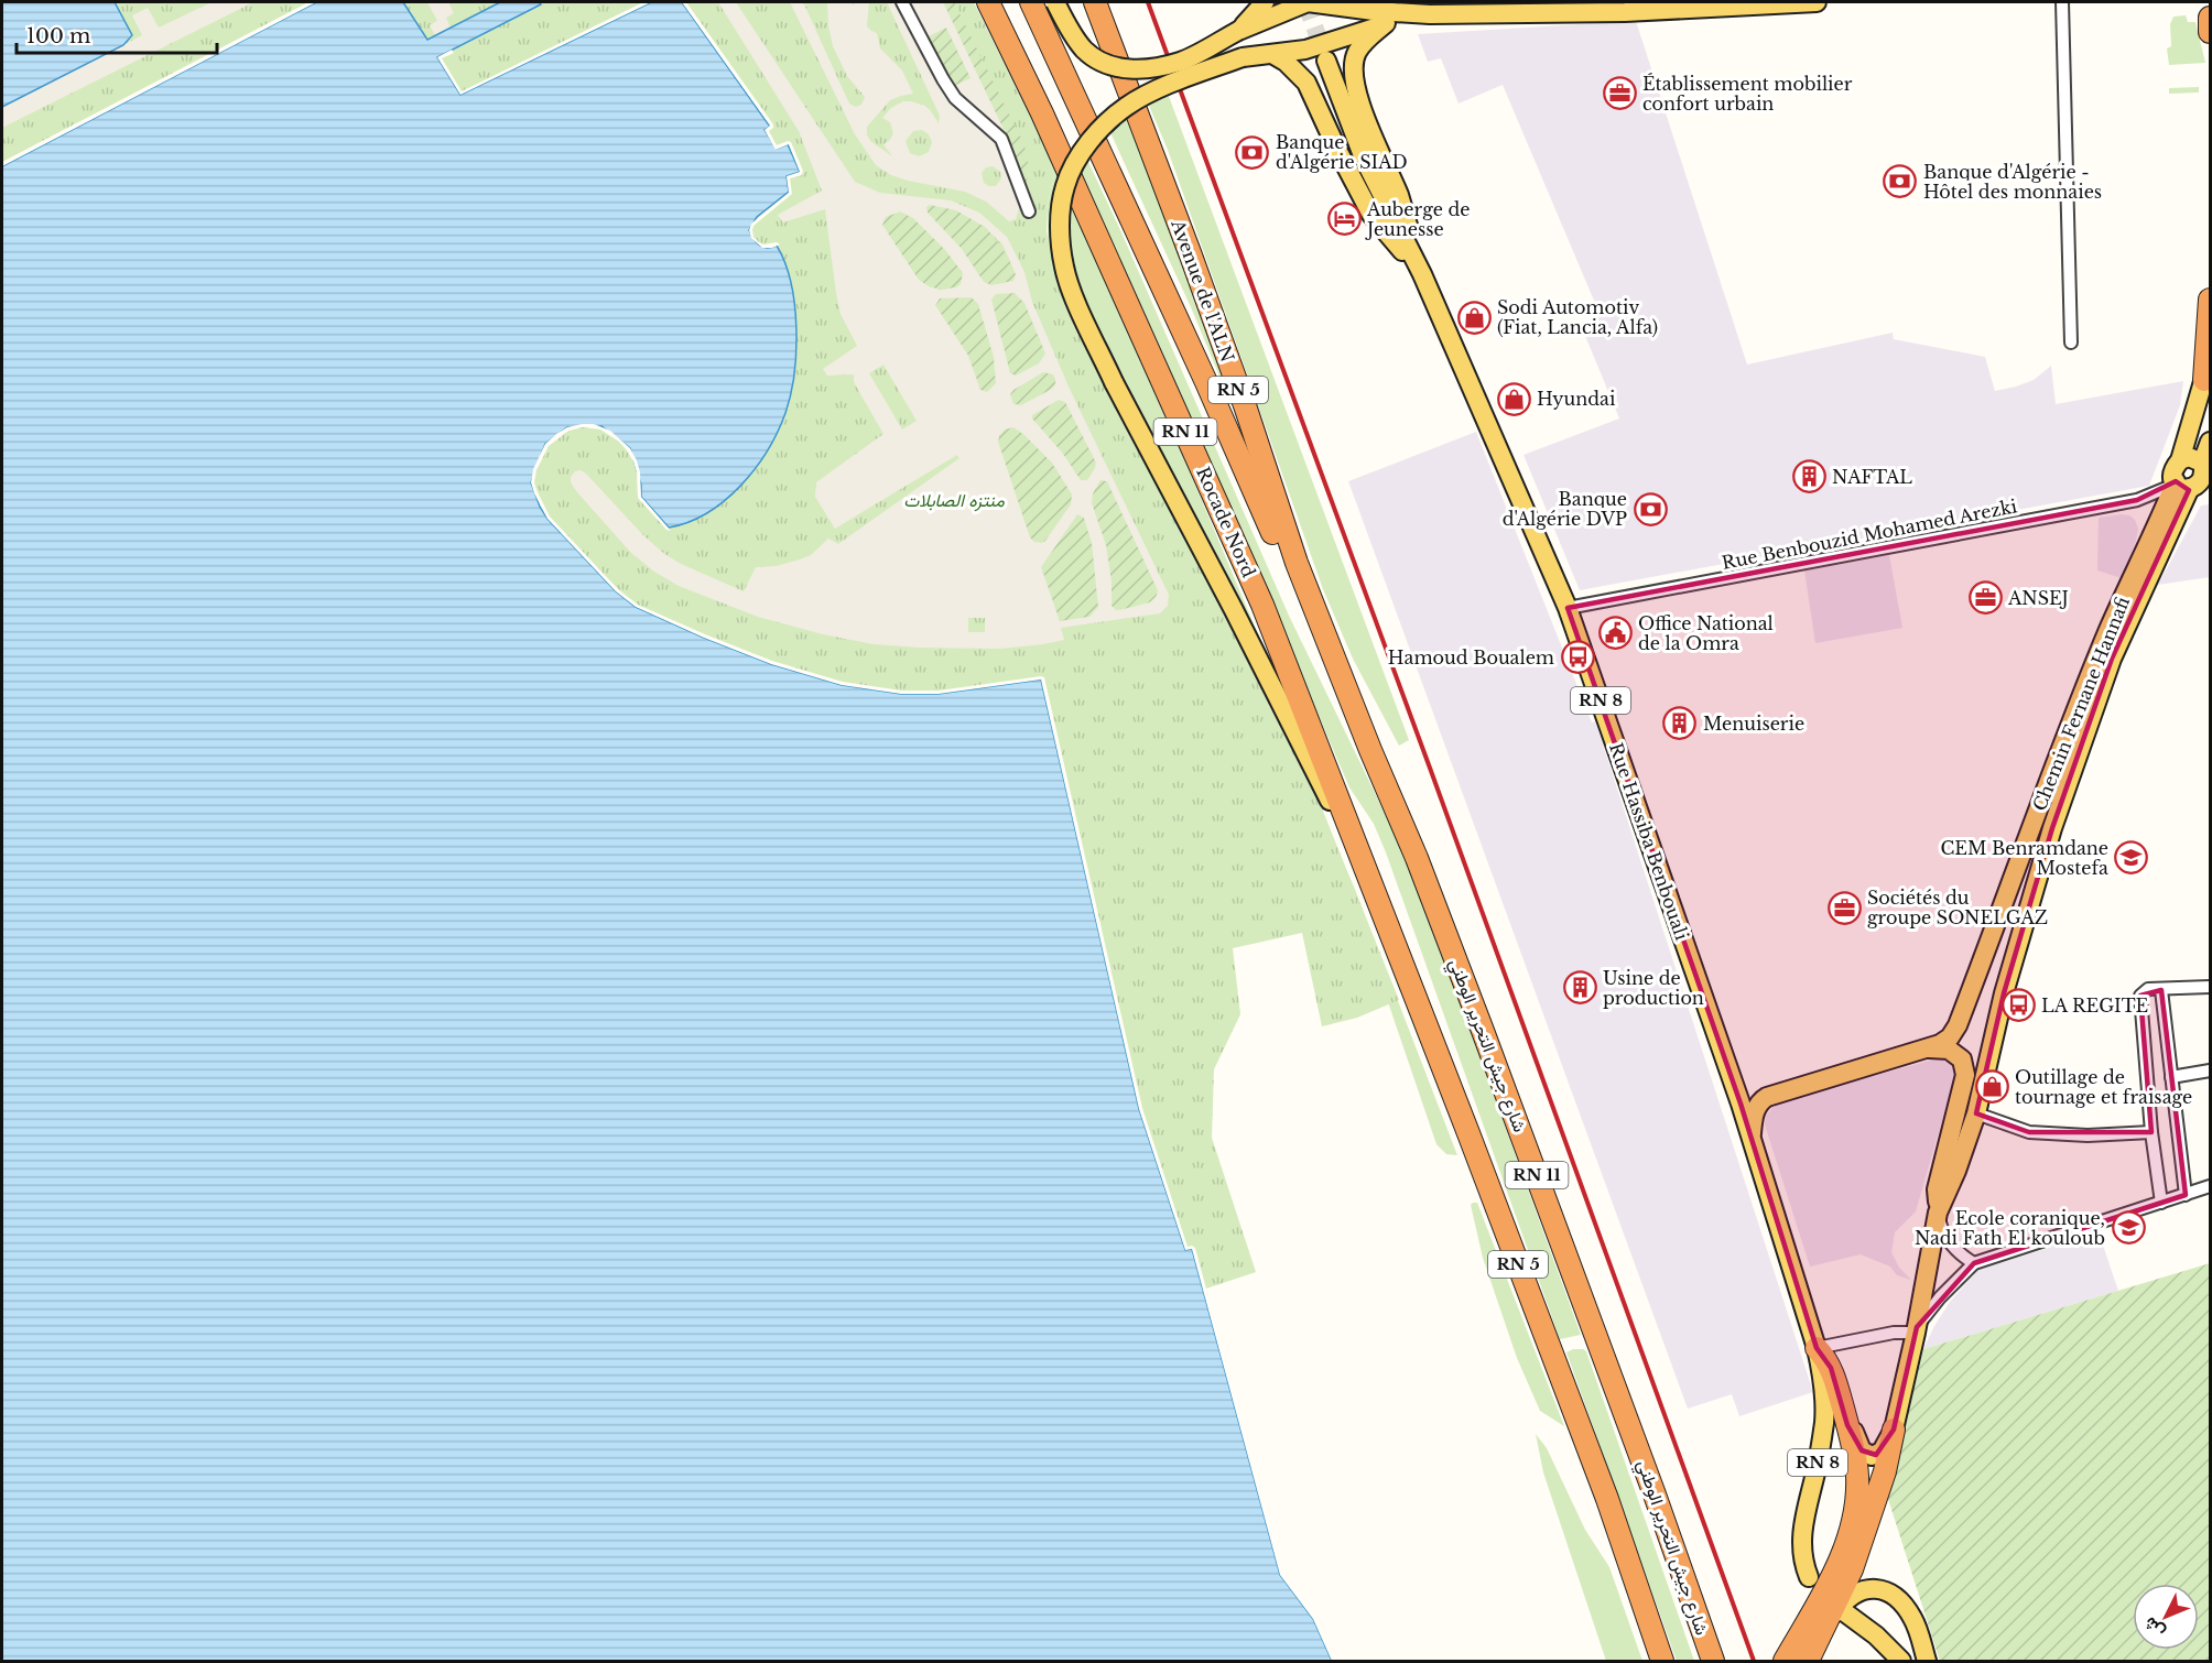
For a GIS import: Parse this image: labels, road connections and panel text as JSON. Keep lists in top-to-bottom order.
{
  "streets": {
    "highway": [
      "Avenue de l'ALN",
      "RN 5",
      "RN 11",
      "Rocade Nord",
      "شارع جيش التحرير الوطني"
    ],
    "main road": ["RN 8", "Chemin Fernane Hannafi", "Rue Hassiba Benbouali"],
    "street": ["Rue Benbouzid Mohamed Arezki"]
  },
  "crossings": [
    ["Avenue de l'ALN", "RN 11"],
    ["Avenue de l'ALN", "شارع جيش التحرير الوطني"],
    ["RN 5", "Rocade Nord"],
    ["RN 11", "شارع جيش التحرير الوطني"],
    ["Rue Benbouzid Mohamed Arezki", "Chemin Fernane Hannafi"],
    ["Rue Benbouzid Mohamed Arezki", "Rue Hassiba Benbouali"],
    ["RN 8", "Rue Hassiba Benbouali"],
    ["Chemin Fernane Hannafi", "Rue Hassiba Benbouali"]
  ],
  "parks": ["منتزه الصابلات"],
  "places": {
    "office": ["Établissement mobilier confort urbain", "ANSEJ", "Sociétés du groupe SONELGAZ"],
    "bank": ["Banque d'Algérie SIAD", "Banque d'Algérie - Hôtel des monnaies", "Banque d'Algérie DVP"],
    "hotel": ["Auberge de Jeunesse"],
    "shop": ["Sodi Automotiv (Fiat, Lancia, Alfa)", "Hyundai", "Outillage de tournage et fraisage"],
    "building": ["NAFTAL", "Menuiserie", "Usine de production"],
    "public building": ["Office National de la Omra"],
    "bus stop": ["Hamoud Boualem", "LA REGITE"],
    "school or university": ["CEM Benramdane Mostefa", "Ecole coranique, Nadi Fath El kouloub"]
  },
  "scale_bar": "100 m",
  "north": "bottom left"
}
